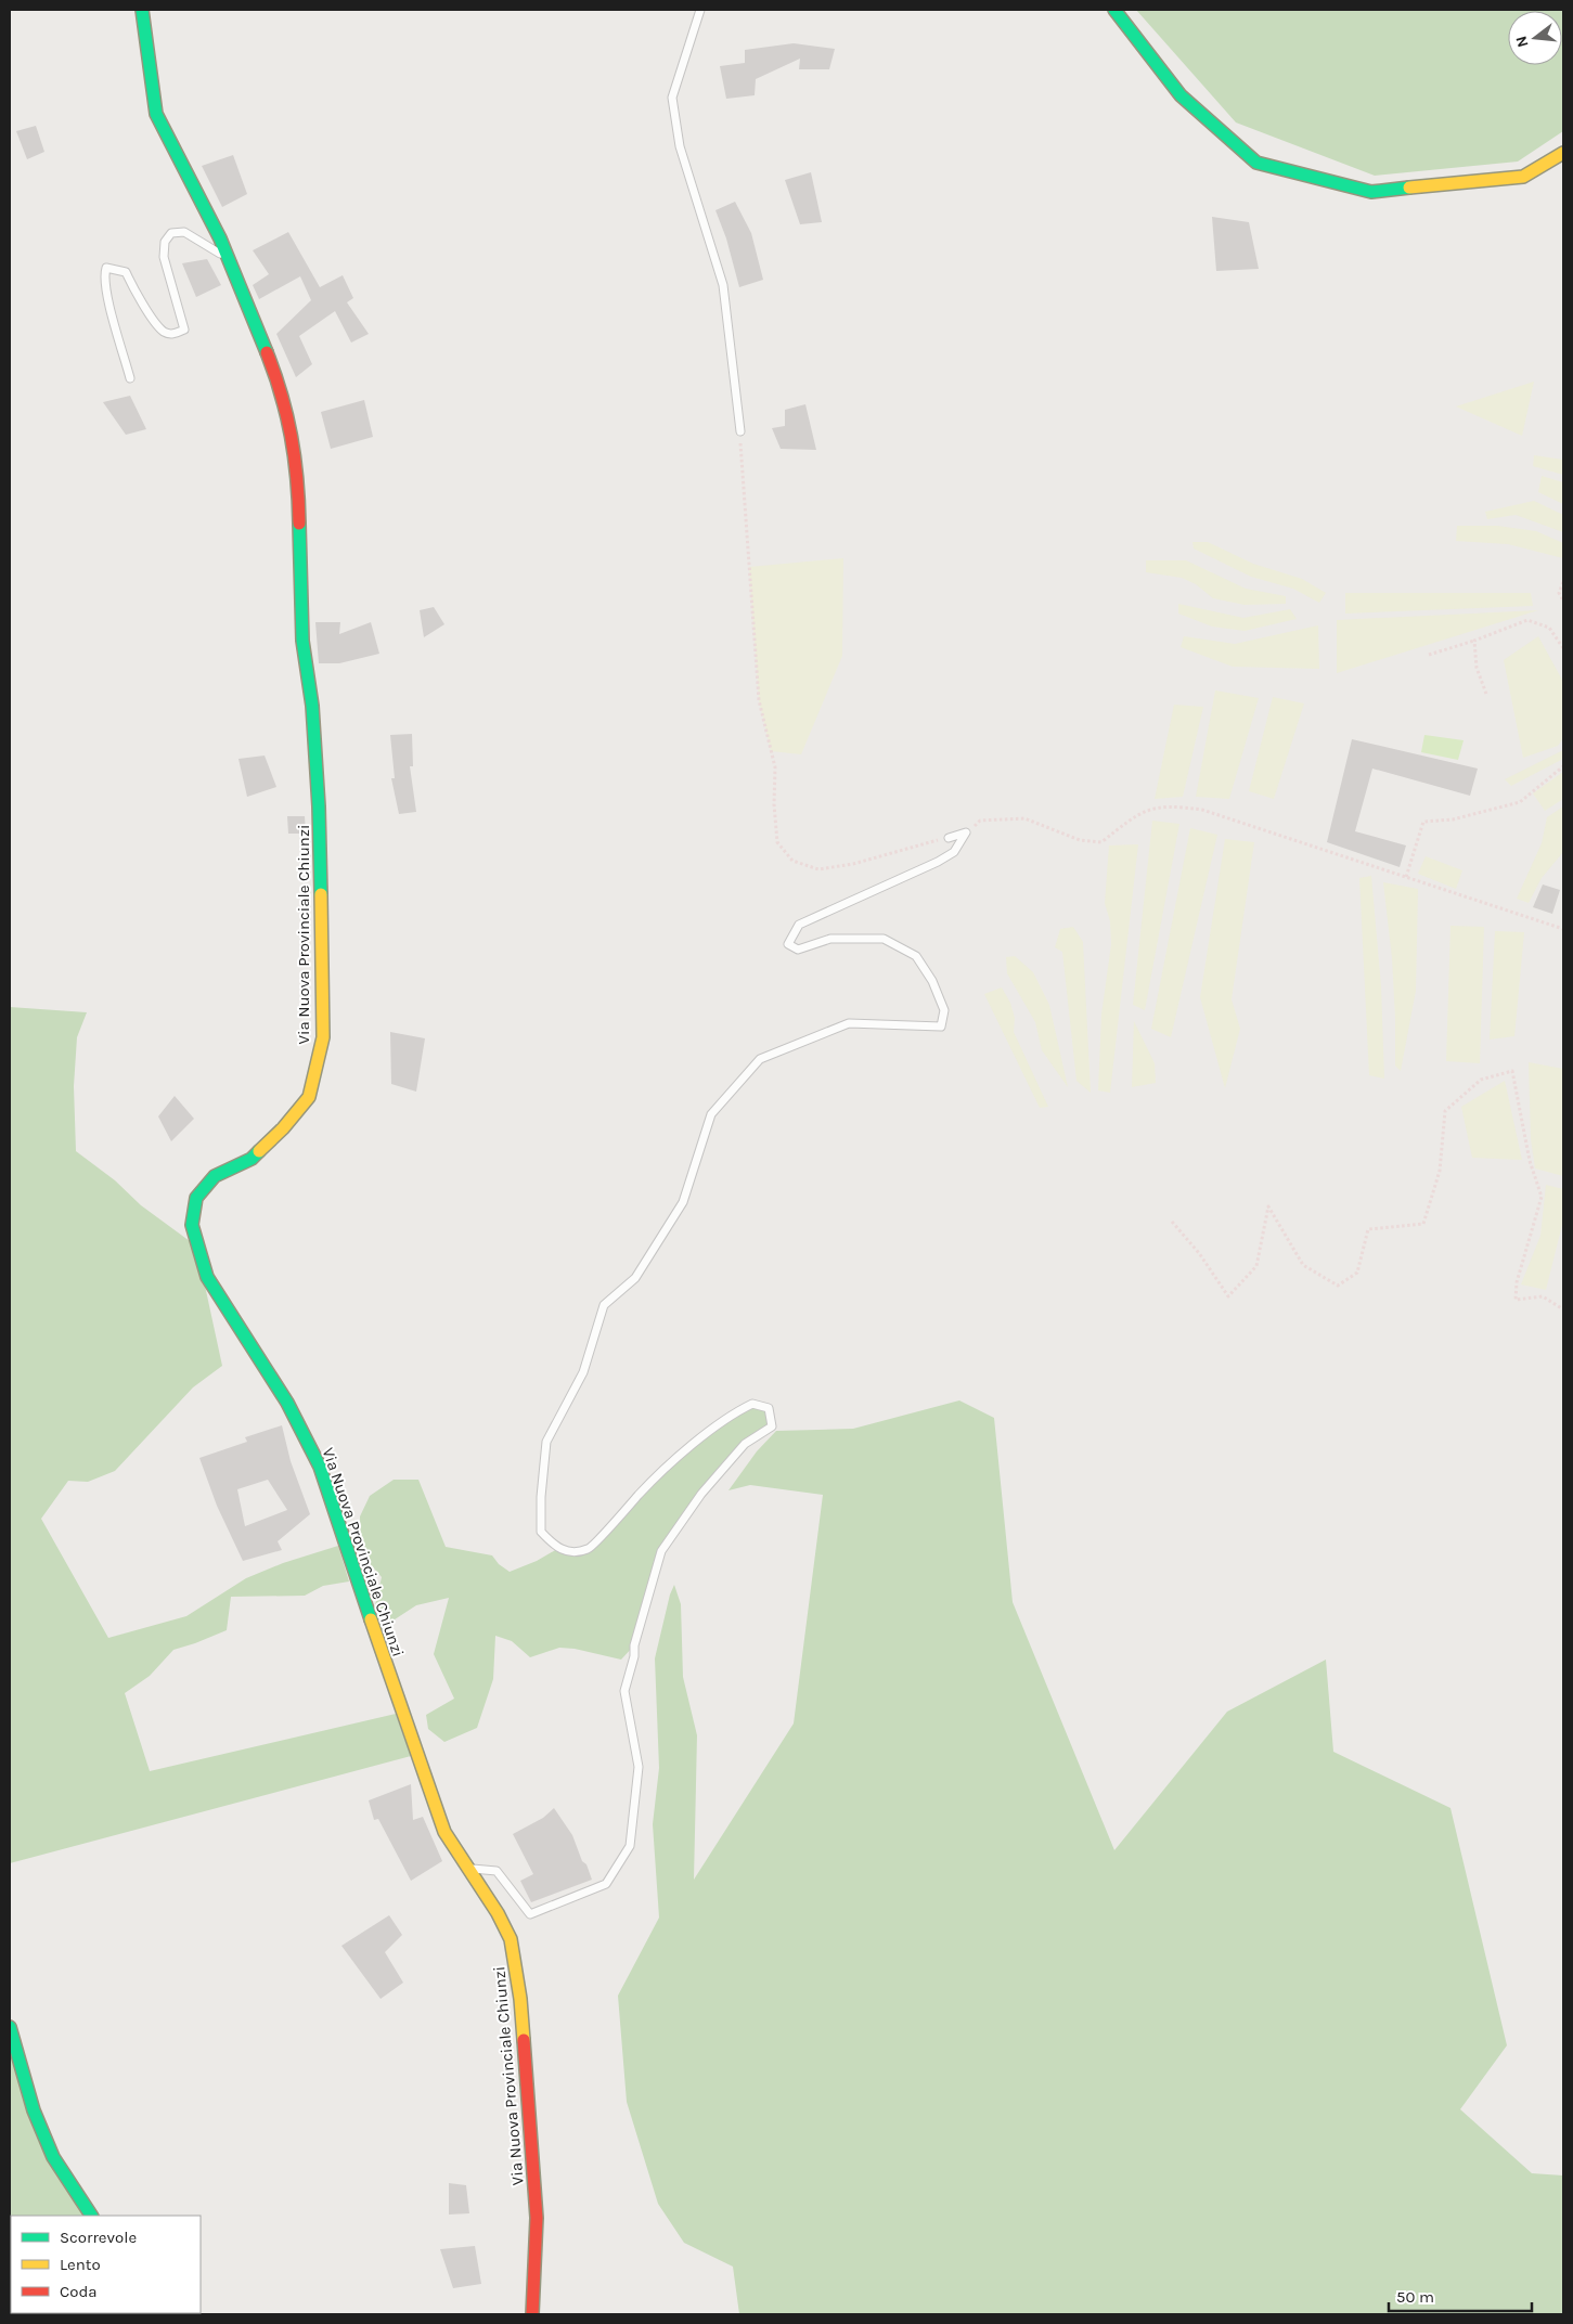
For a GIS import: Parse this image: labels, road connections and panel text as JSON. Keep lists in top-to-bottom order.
{
  "streets": {
    "main road": ["Via Nuova Provinciale Chiunzi"]
  },
  "legend": ["Scorrevole", "Lento", "Coda"],
  "scale_bar": "50 m",
  "north": "left"
}
